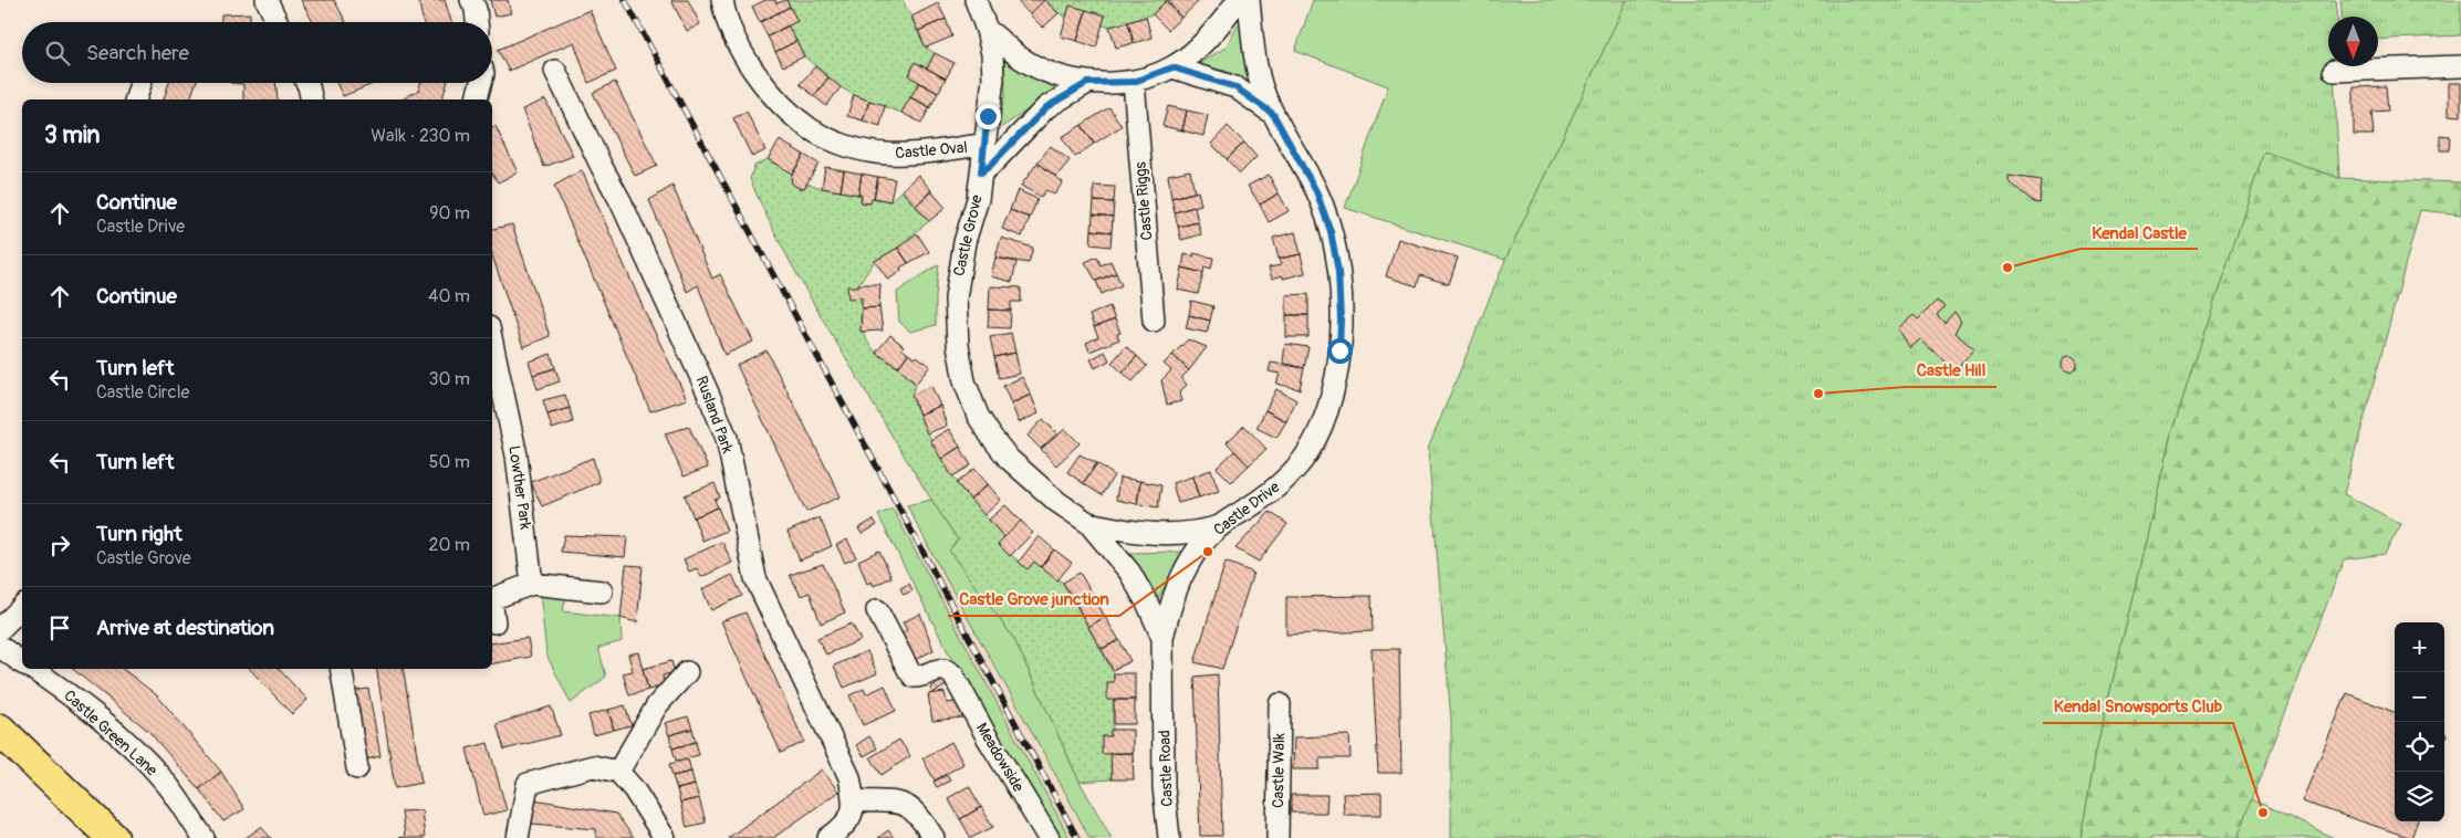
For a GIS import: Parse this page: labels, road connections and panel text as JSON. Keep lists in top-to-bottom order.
{
  "streets": {
    "street": [
      "Castle Oval",
      "Castle Riggs",
      "Castle Grove",
      "Rusland Park",
      "Lowther Park",
      "Castle Drive",
      "Castle Green Lane",
      "Meadowside",
      "Castle Road",
      "Castle Walk"
    ]
  },
  "crossings": [
    ["Castle Oval", "Castle Grove"],
    ["Castle Grove", "Castle Drive"],
    ["Castle Grove", "Castle Road"]
  ],
  "places": [
    "Kendal Castle",
    "Castle Hill",
    "Castle Grove junction",
    "Kendal Snowsports Club"
  ],
  "north": "bottom",
  "page": {
    "search": "Search here",
    "heading": ["3 min", "Walk · 230 m"],
    "list": [
      ["Continue", "Castle Drive", "90 m"],
      ["Continue", "40 m"],
      ["Turn left", "Castle Circle", "30 m"],
      ["Turn left", "50 m"],
      ["Turn right", "Castle Grove", "20 m"],
      "Arrive at destination"
    ],
    "map_buttons": ["+", "−"]
  }
}
